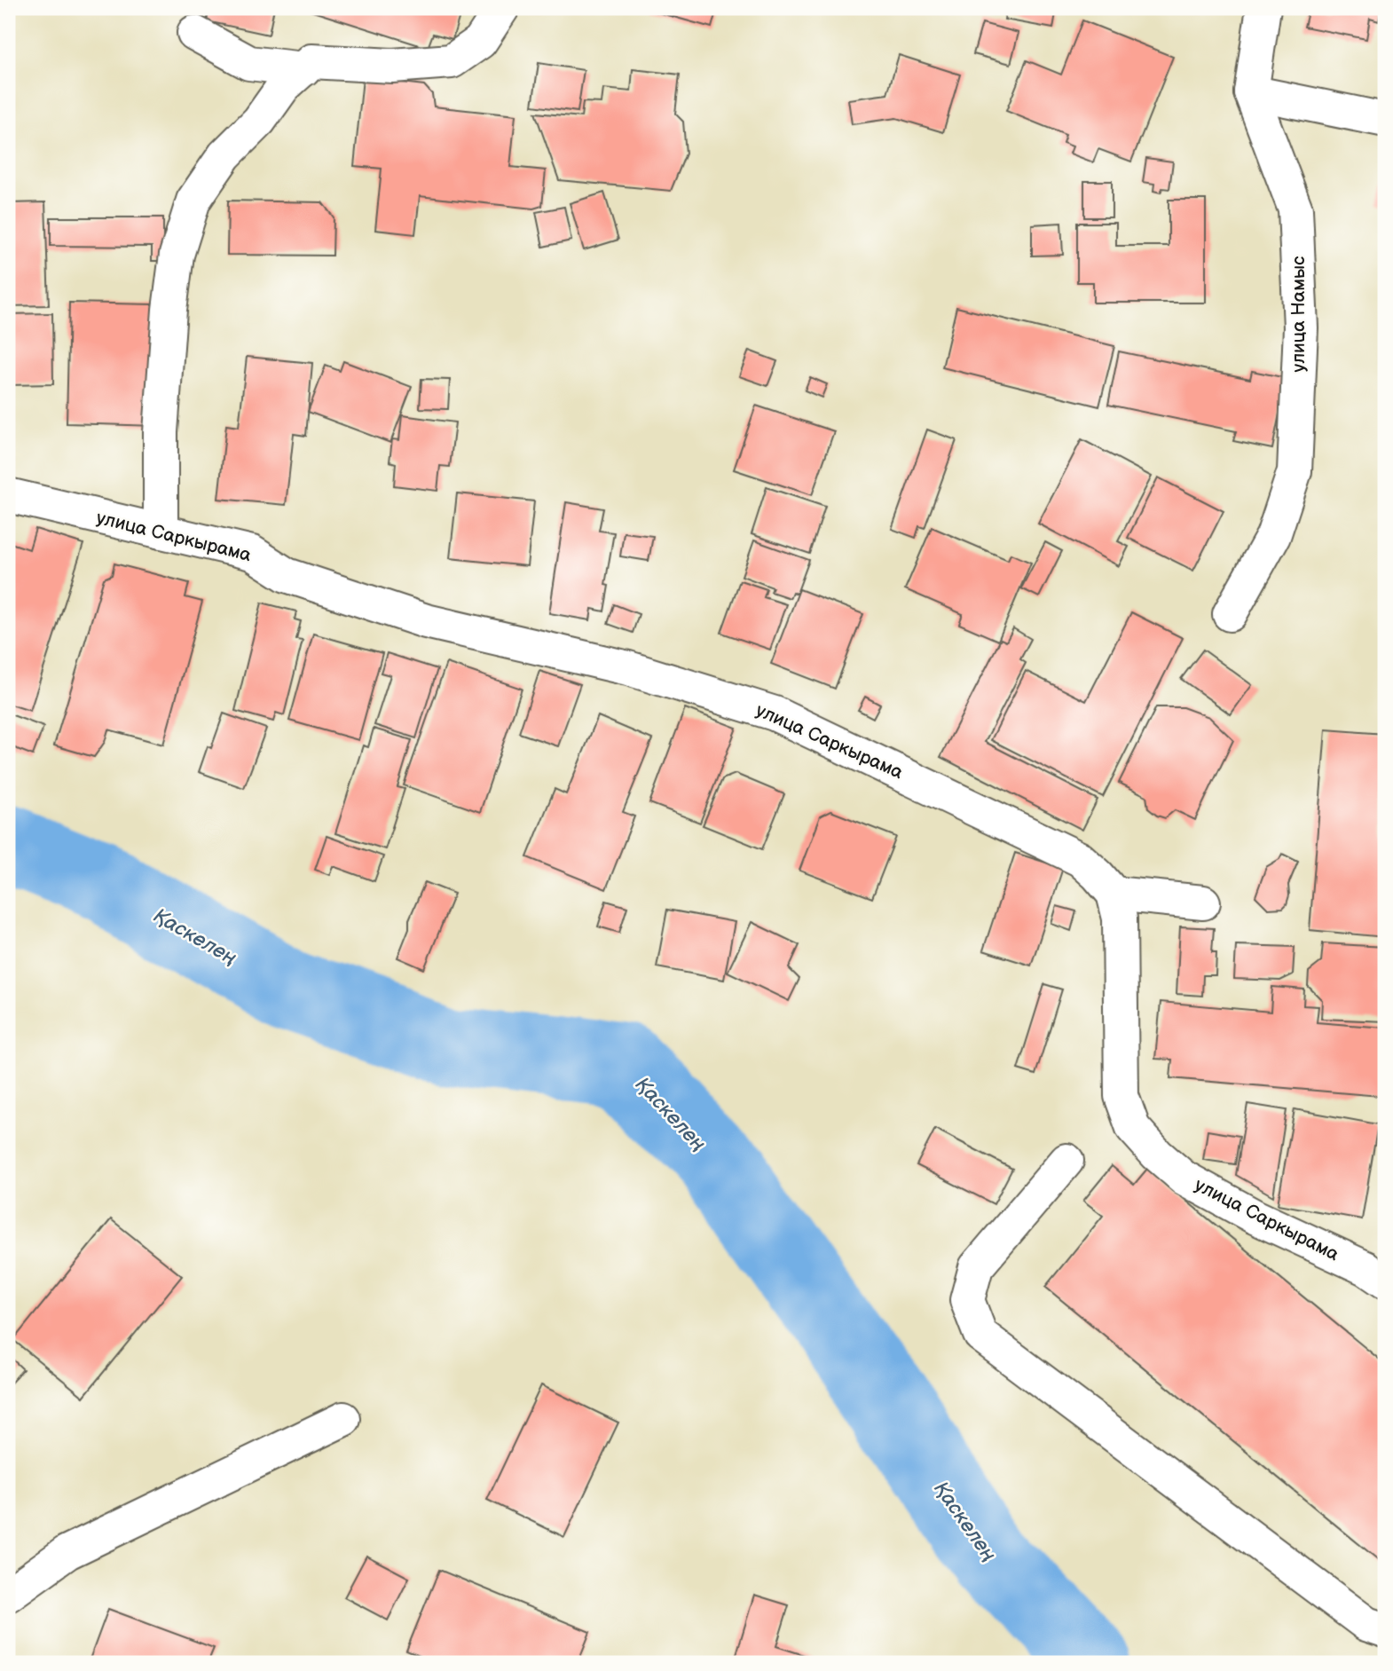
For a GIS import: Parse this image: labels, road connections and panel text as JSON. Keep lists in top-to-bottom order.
{
  "streets": {
    "street": ["улица Намыс", "улица Саркырама"]
  },
  "water": ["Қаскелең"]
}
